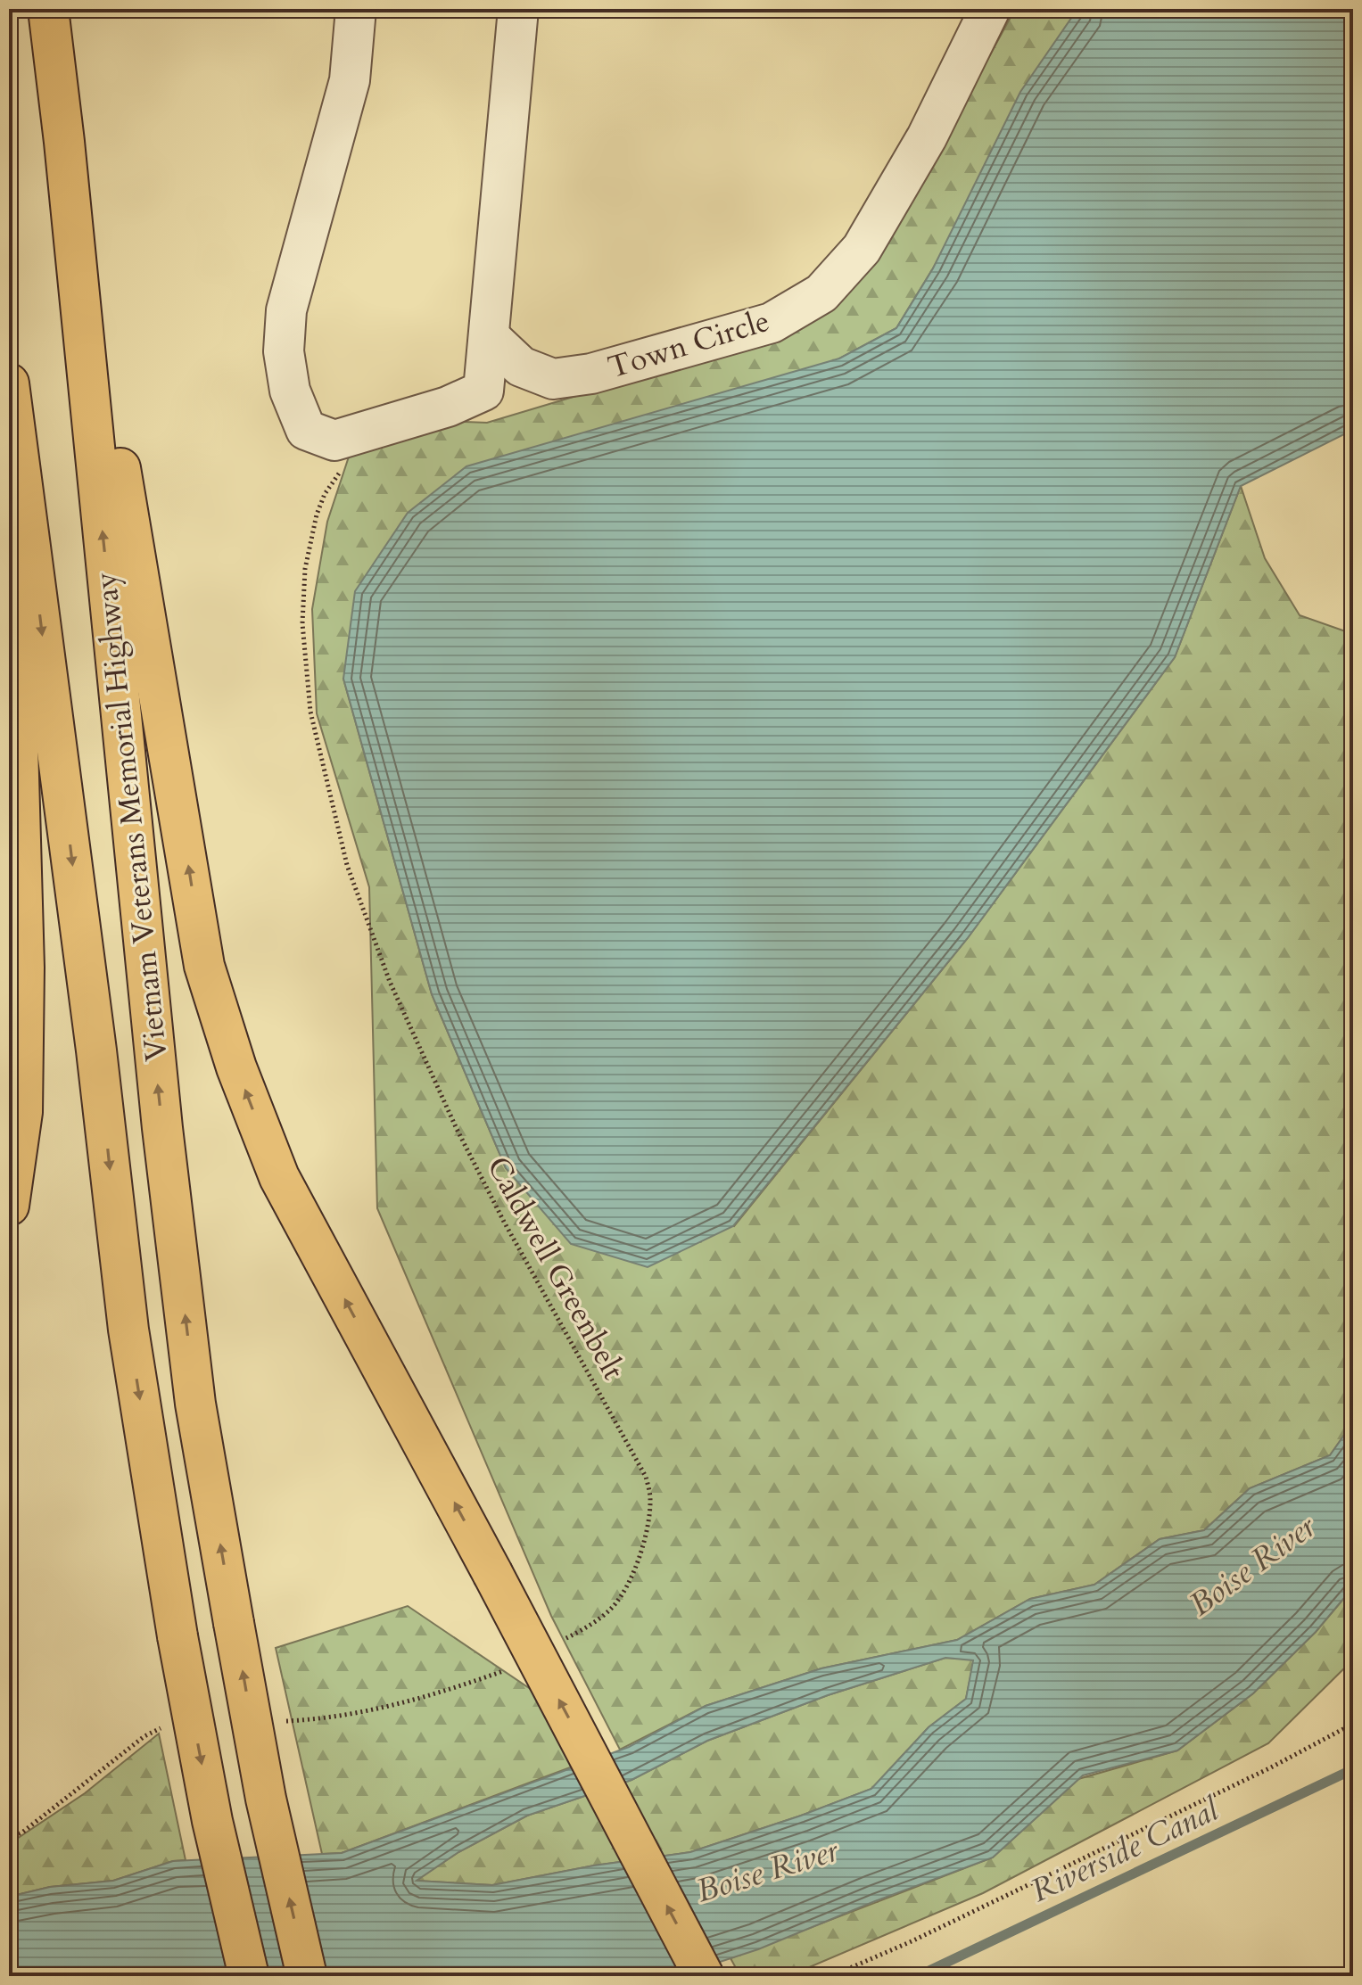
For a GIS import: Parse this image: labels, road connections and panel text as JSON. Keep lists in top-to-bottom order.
{
  "streets": {
    "highway": ["Vietnam Veterans Memorial Highway"],
    "street": ["Town Circle"],
    "path": ["Caldwell Greenbelt"]
  },
  "water": ["Boise River", "Riverside Canal"]
}
